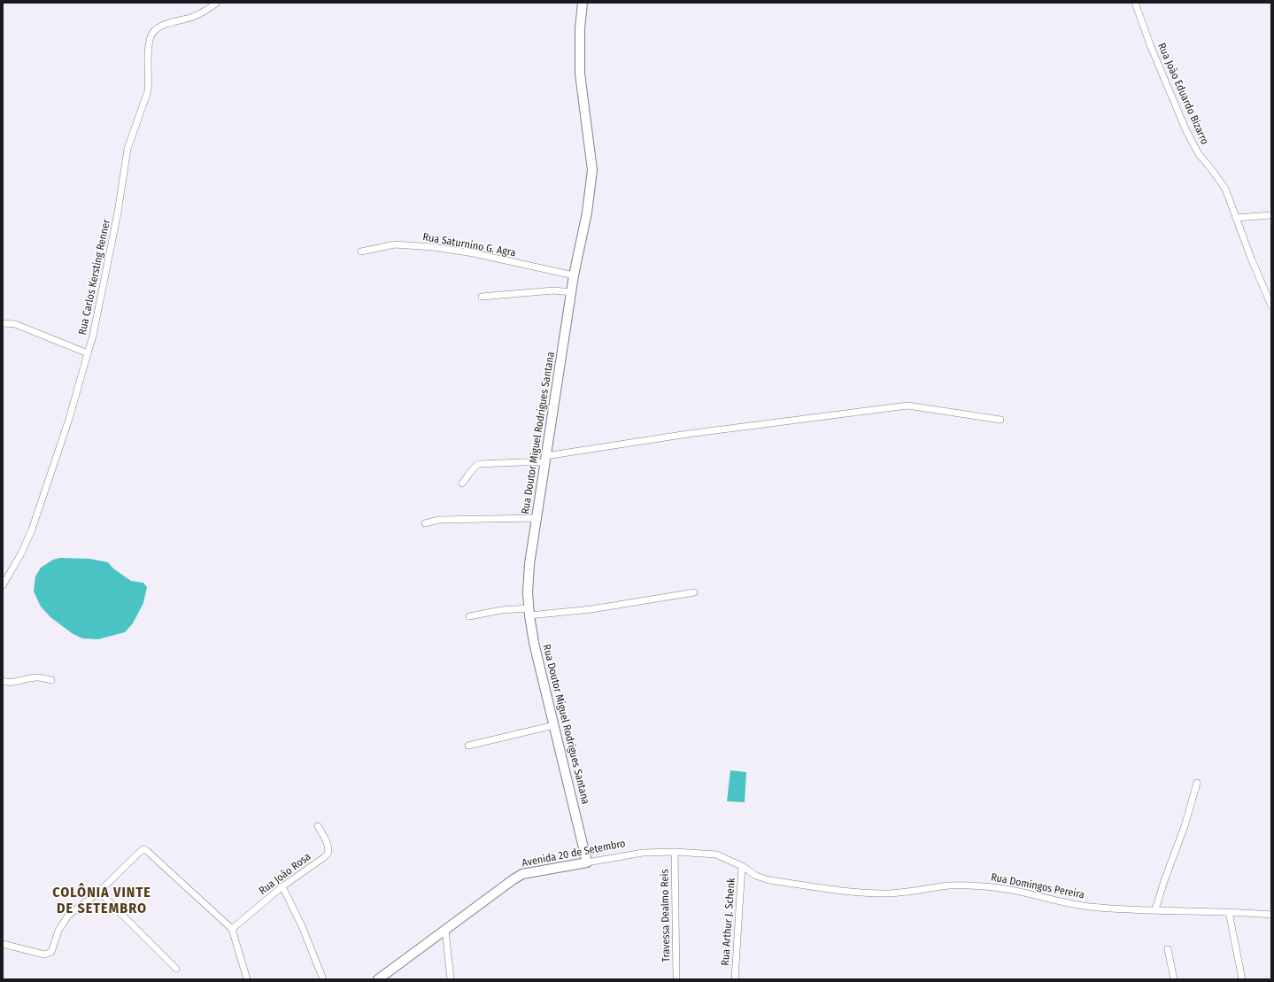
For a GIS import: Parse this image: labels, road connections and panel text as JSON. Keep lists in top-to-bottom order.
{
  "streets": {
    "street": [
      "Rua João Eduardo Bizarro",
      "Rua Saturnino G. Agra",
      "Rua Carlos Kersting Renner",
      "Rua Doutor Miguel Rodrigues Santana",
      "Avenida 20 de Setembro",
      "Rua João Rosa",
      "Rua Domingos Pereira",
      "Travessa Dealmo Reis",
      "Rua Arthur J. Schenk"
    ]
  },
  "crossings": [
    ["Rua Saturnino G. Agra", "Rua Doutor Miguel Rodrigues Santana"],
    ["Rua Doutor Miguel Rodrigues Santana", "Avenida 20 de Setembro"],
    ["Avenida 20 de Setembro", "Rua Domingos Pereira"],
    ["Avenida 20 de Setembro", "Travessa Dealmo Reis"],
    ["Avenida 20 de Setembro", "Rua Arthur J. Schenk"],
    ["Rua Domingos Pereira", "Rua Arthur J. Schenk"]
  ],
  "districts": ["COLÔNIA VINTE DE SETEMBRO"]
}
